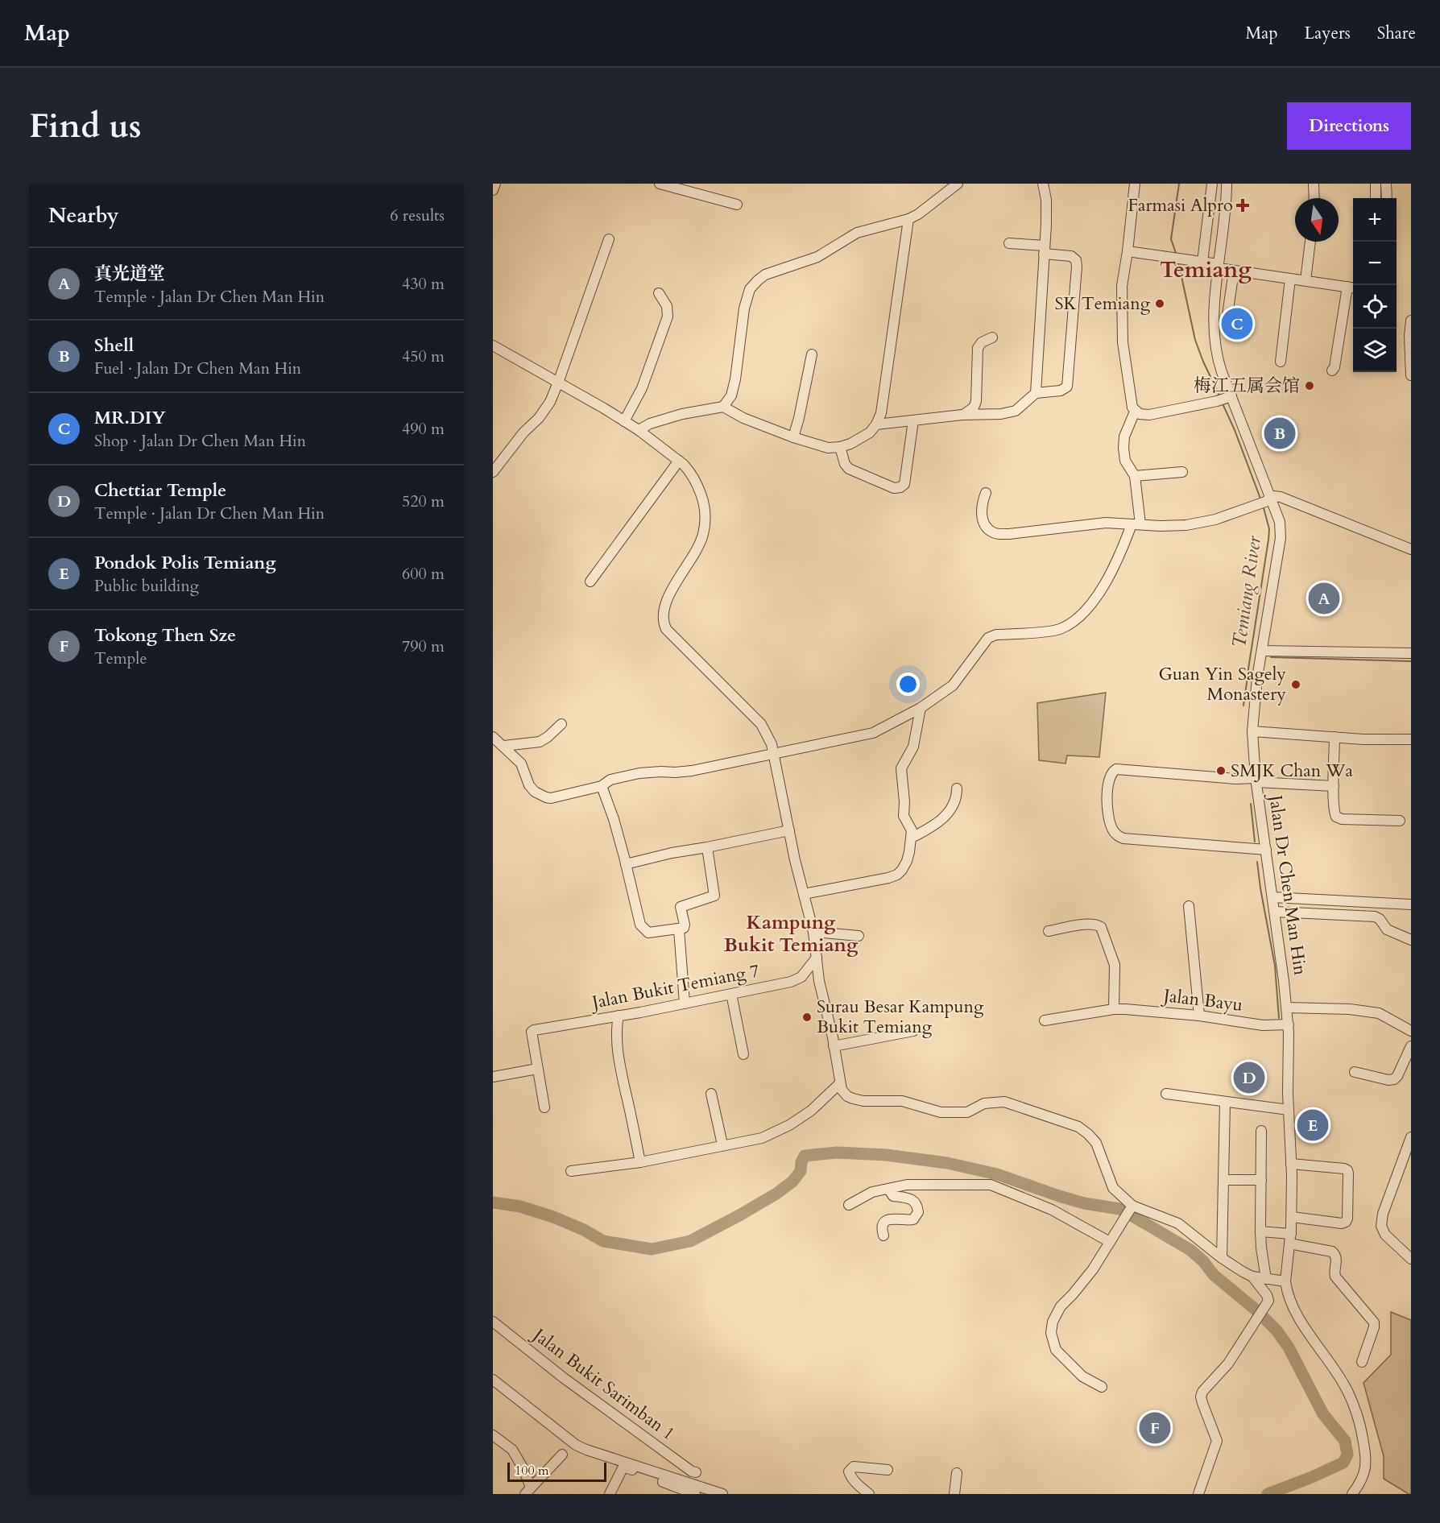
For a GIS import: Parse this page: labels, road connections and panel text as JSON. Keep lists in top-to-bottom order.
{
  "streets": {
    "street": [
      "Jalan Dr Chen Man Hin",
      "Jalan Bukit Temiang 7",
      "Jalan Bayu",
      "Jalan Bukit Sarimban 1"
    ]
  },
  "crossings": [
    ["Jalan Dr Chen Man Hin", "Jalan Bayu"]
  ],
  "districts": ["Temiang", "Kampung Bukit Temiang"],
  "water": ["Temiang River"],
  "places": {
    "health": ["Farmasi Alpro"],
    "other": [
      "SK Temiang",
      "梅江五属会馆",
      "Guan Yin Sagely Monastery",
      "SMJK Chan Wa",
      "Surau Besar Kampung Bukit Temiang"
    ]
  },
  "scale_bar": "100 m",
  "north": "bottom",
  "page": {
    "header": "Map",
    "nav": ["Map", "Layers", "Share"],
    "buttons": "Directions",
    "title": "Find us",
    "heading": ["Nearby", "6 results"],
    "map_buttons": ["+", "−"],
    "list": [
      {
        "mark": "A",
        "name": "真光道堂",
        "note": "Temple · Jalan Dr Chen Man Hin",
        "value": "430 m"
      },
      {
        "mark": "B",
        "name": "Shell",
        "note": "Fuel · Jalan Dr Chen Man Hin",
        "value": "450 m"
      },
      {
        "mark": "C",
        "name": "MR.DIY",
        "note": "Shop · Jalan Dr Chen Man Hin",
        "value": "490 m"
      },
      {
        "mark": "D",
        "name": "Chettiar Temple",
        "note": "Temple · Jalan Dr Chen Man Hin",
        "value": "520 m"
      },
      {
        "mark": "E",
        "name": "Pondok Polis Temiang",
        "note": "Public building",
        "value": "600 m"
      },
      {
        "mark": "F",
        "name": "Tokong Then Sze",
        "note": "Temple",
        "value": "790 m"
      }
    ],
    "pins": [
      "C",
      "B",
      "A",
      "D",
      "E",
      "F"
    ],
    "scale": "100 m"
  }
}
